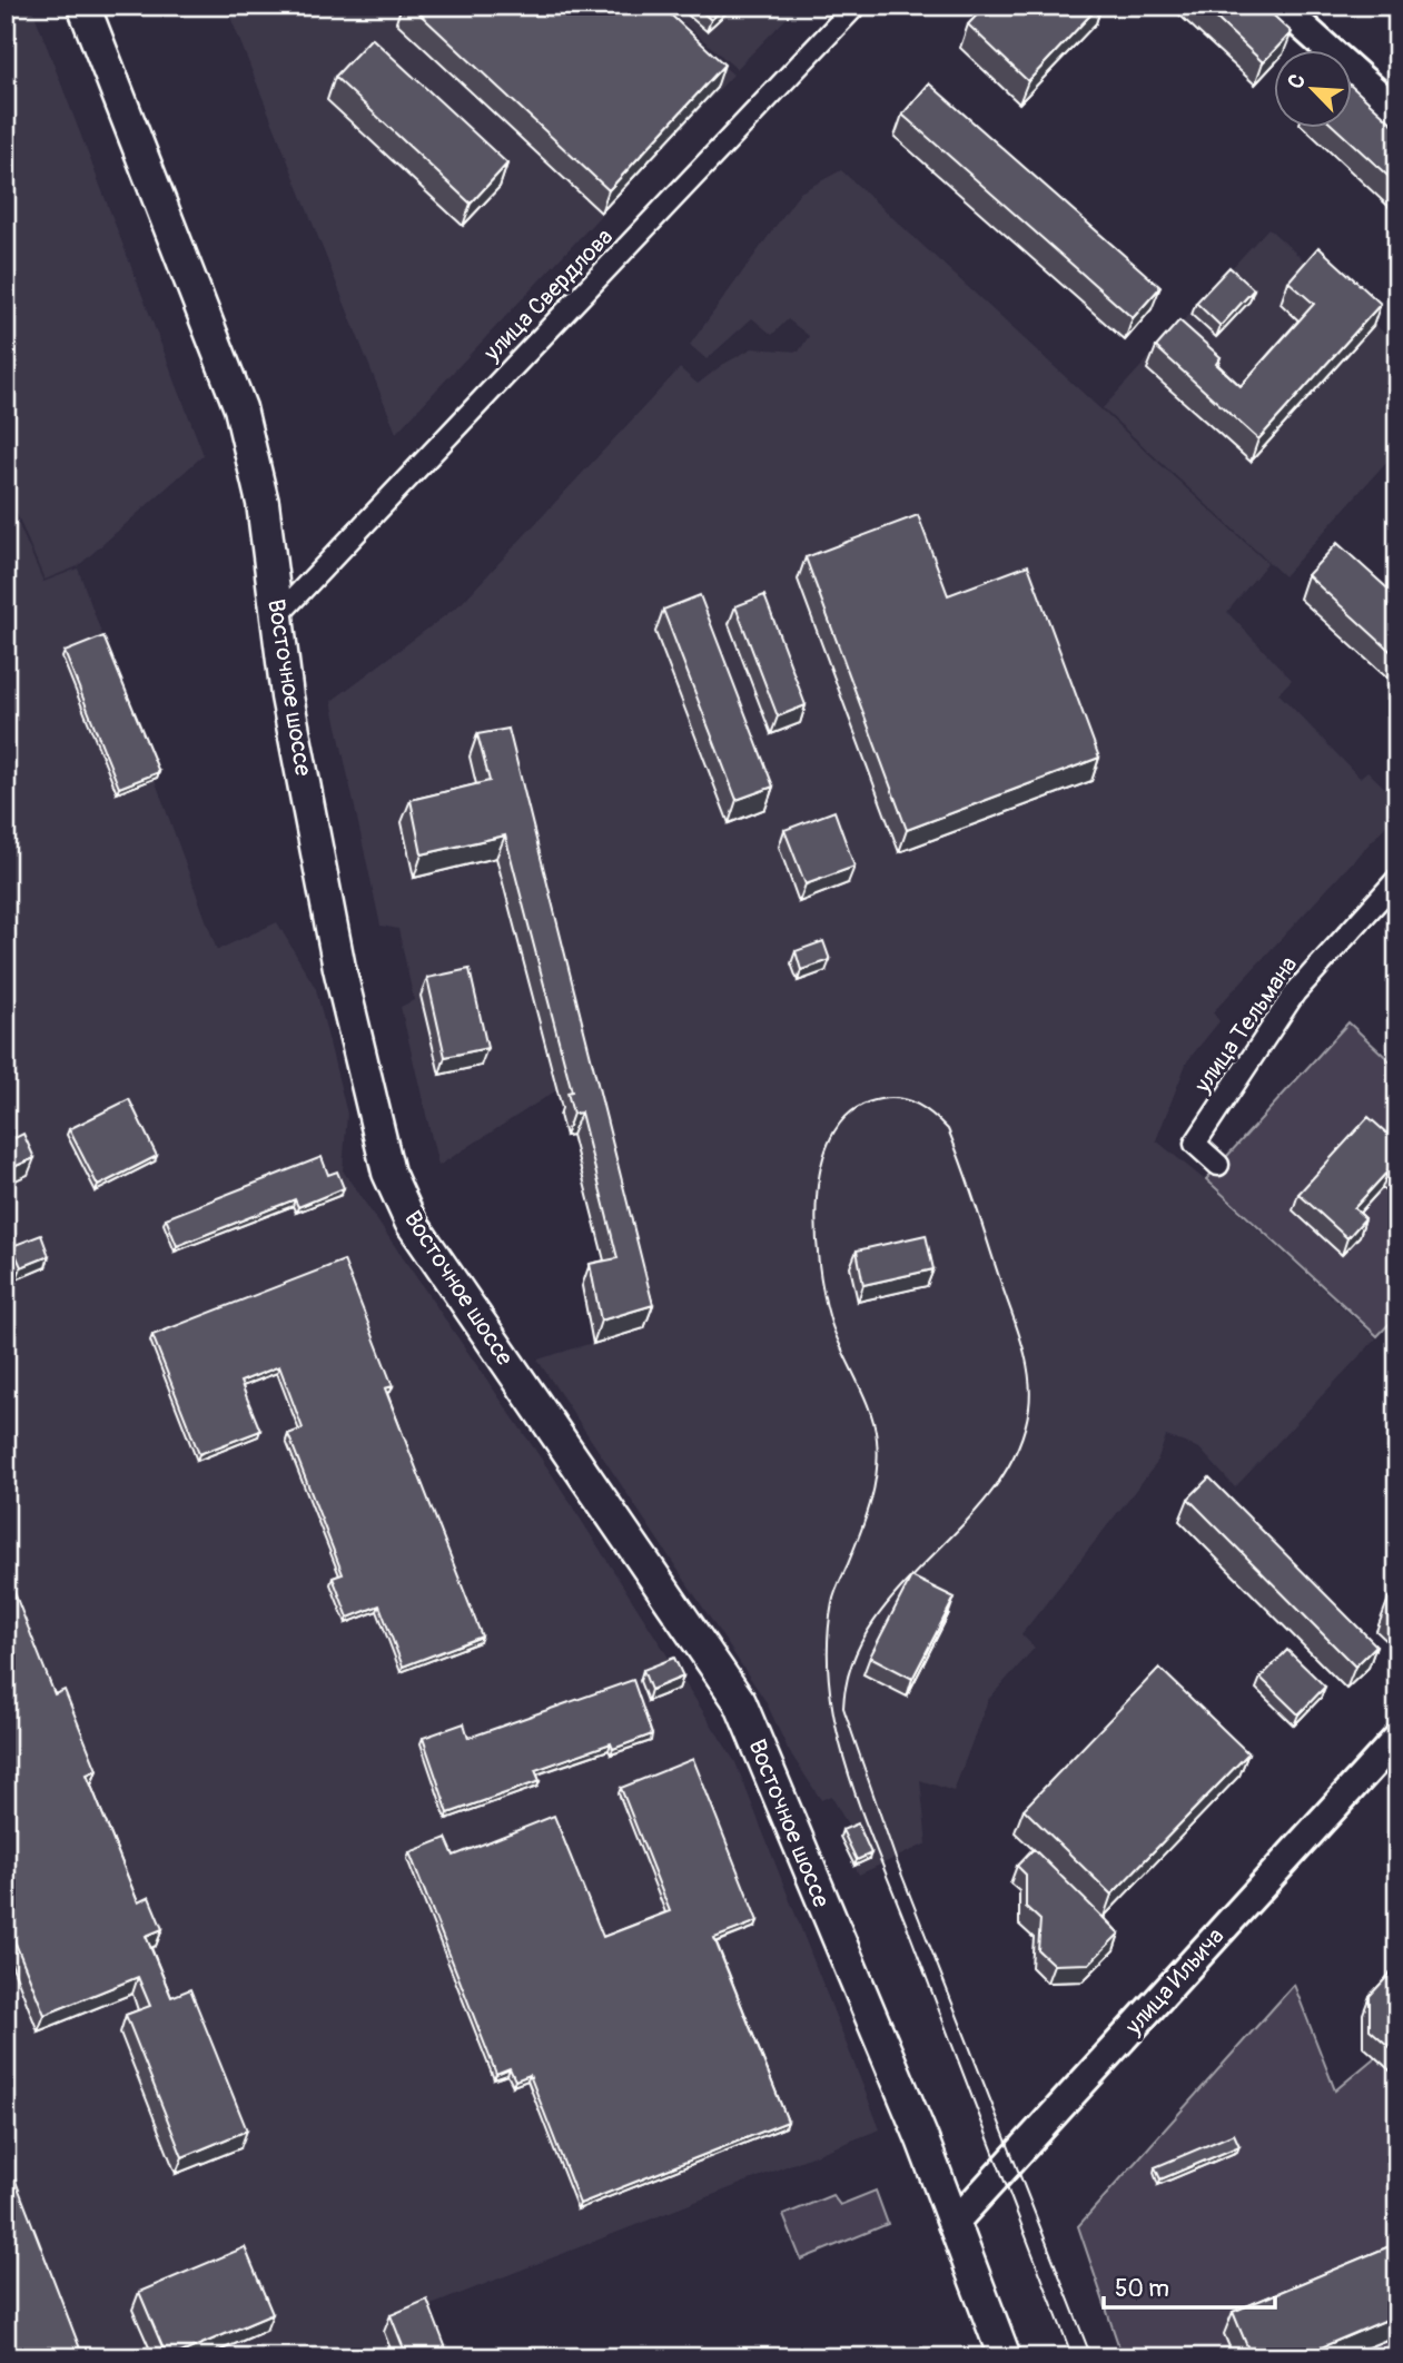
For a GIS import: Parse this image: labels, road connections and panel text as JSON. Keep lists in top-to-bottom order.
{
  "streets": {
    "main road": ["Восточное шоссе"],
    "street": ["улица Свердлова", "улица Тельмана", "улица Ильича"]
  },
  "crossings": [
    ["улица Свердлова", "Восточное шоссе"],
    ["Восточное шоссе", "улица Ильича"]
  ],
  "scale_bar": "50 m",
  "north": "top left"
}
